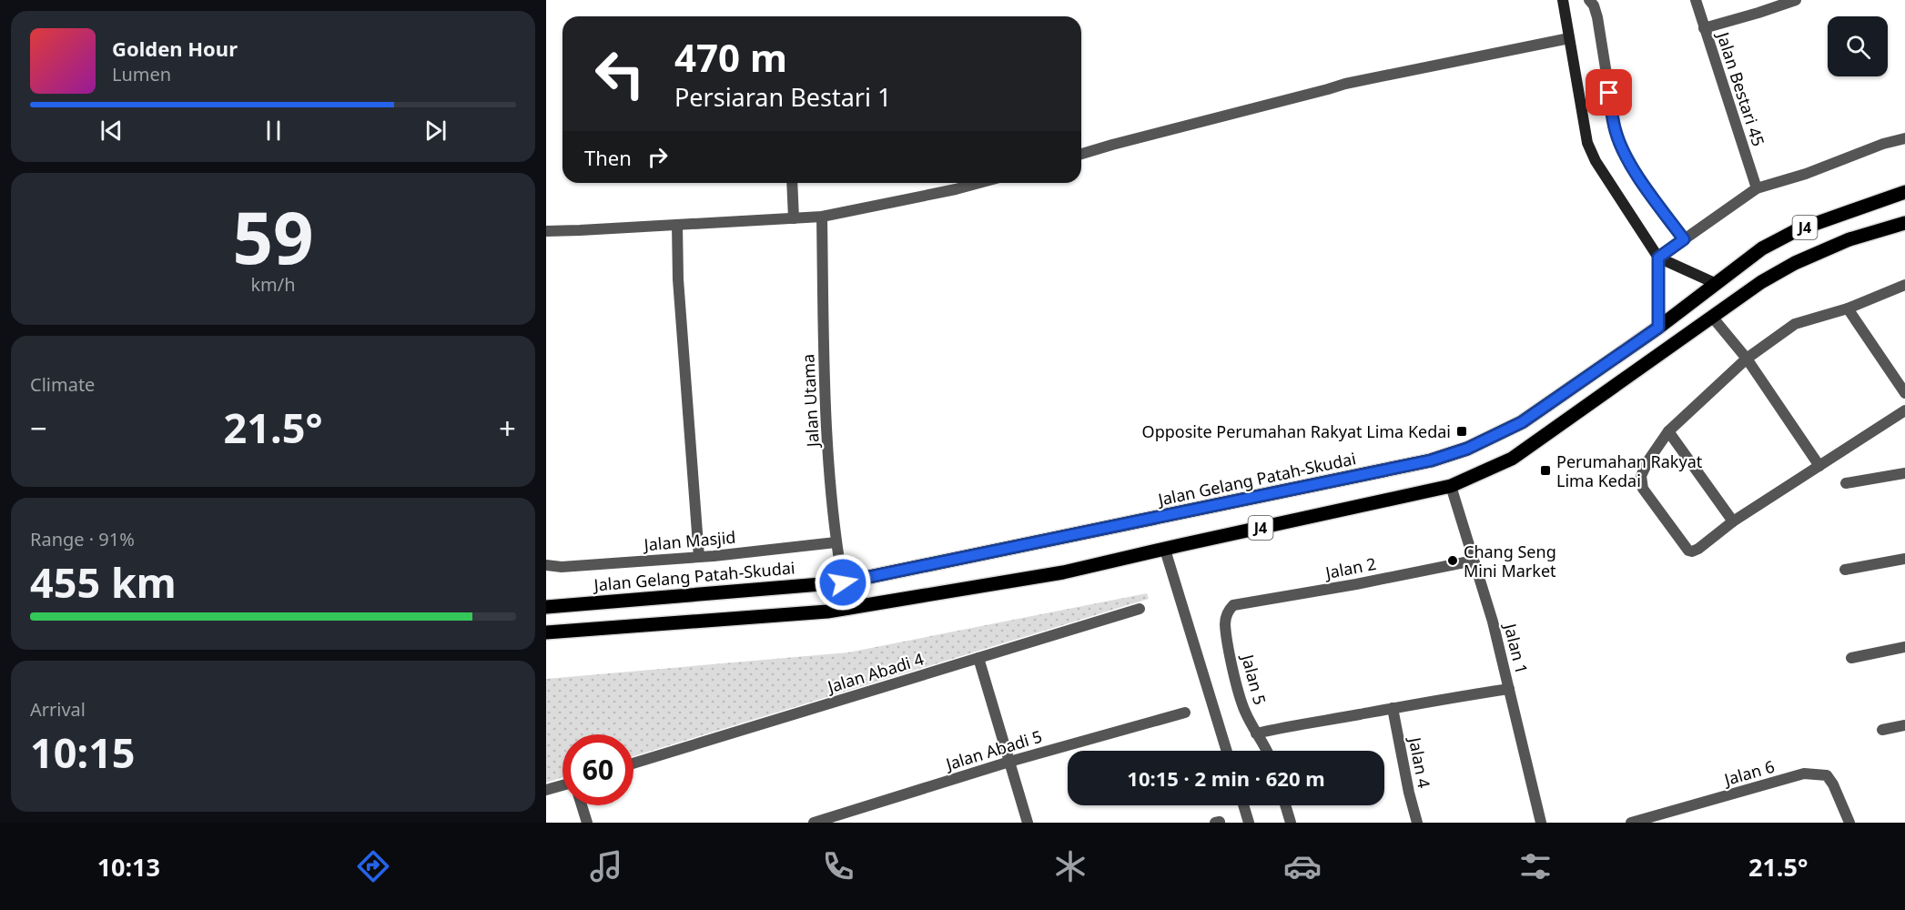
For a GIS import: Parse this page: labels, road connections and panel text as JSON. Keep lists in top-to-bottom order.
{
  "streets": {
    "main road": ["J4", "Jalan Gelang Patah-Skudai"],
    "street": [
      "Jalan Bestari 45",
      "Jalan Utama",
      "Jalan Masjid",
      "Jalan 2",
      "Jalan 1",
      "Jalan Abadi 4",
      "Jalan 5",
      "Jalan Abadi 5",
      "Jalan 4",
      "Jalan 6"
    ]
  },
  "crossings": [
    ["J4", "Jalan 1"],
    ["Jalan Utama", "Jalan Gelang Patah-Skudai"],
    ["Jalan Utama", "Jalan Masjid"],
    ["Jalan 2", "Jalan 1"],
    ["Jalan 2", "Jalan 5"]
  ],
  "places": {
    "transit": ["Opposite Perumahan Rakyat Lima Kedai", "Perumahan Rakyat Lima Kedai"],
    "other": ["Chang Seng Mini Market"]
  },
  "page": {
    "turn": ["470 m", "Persiaran Bestari 1"],
    "song": ["Golden Hour", "Lumen"],
    "then": "Then",
    "tile": [
      ["59", "km/h"],
      "Climate",
      ["Range · 91%", "455 km"],
      ["Arrival", "10:15"]
    ],
    "heat": ["−", "21.5°", "+"],
    "limit": "60",
    "trip": "10:15 · 2 min · 620 m",
    "tabs": ["10:13", "21.5°"]
  }
}
